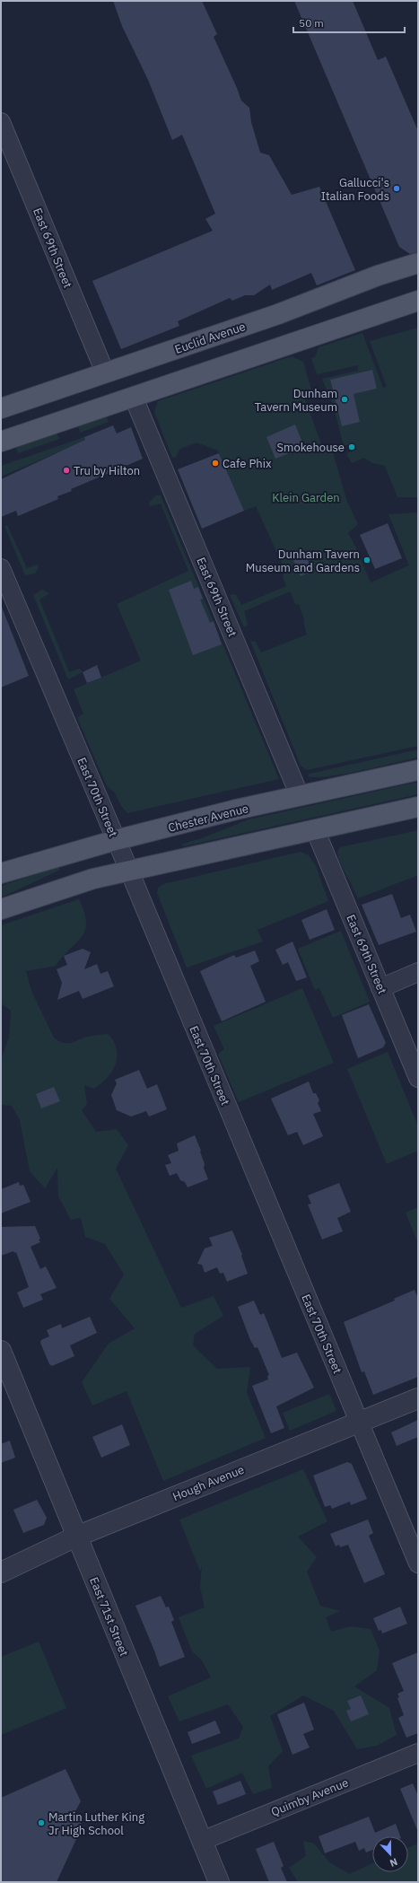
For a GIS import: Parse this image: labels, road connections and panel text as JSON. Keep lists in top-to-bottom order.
{
  "streets": {
    "main road": ["Euclid Avenue", "Chester Avenue"],
    "street": [
      "East 69th Street",
      "East 70th Street",
      "Hough Avenue",
      "East 71st Street",
      "Quimby Avenue"
    ]
  },
  "crossings": [
    ["East 69th Street", "Euclid Avenue"],
    ["East 69th Street", "Chester Avenue"],
    ["East 70th Street", "Chester Avenue"],
    ["East 70th Street", "Hough Avenue"],
    ["Hough Avenue", "East 71st Street"],
    ["East 71st Street", "Quimby Avenue"]
  ],
  "parks": ["Klein Garden"],
  "places": [
    "Gallucci's Italian Foods",
    "Dunham Tavern Museum",
    "Smokehouse",
    "Cafe Phix",
    "Tru by Hilton",
    "Dunham Tavern Museum and Gardens",
    "Martin Luther King Jr High School"
  ],
  "scale_bar": "50 m",
  "north": "bottom"
}
